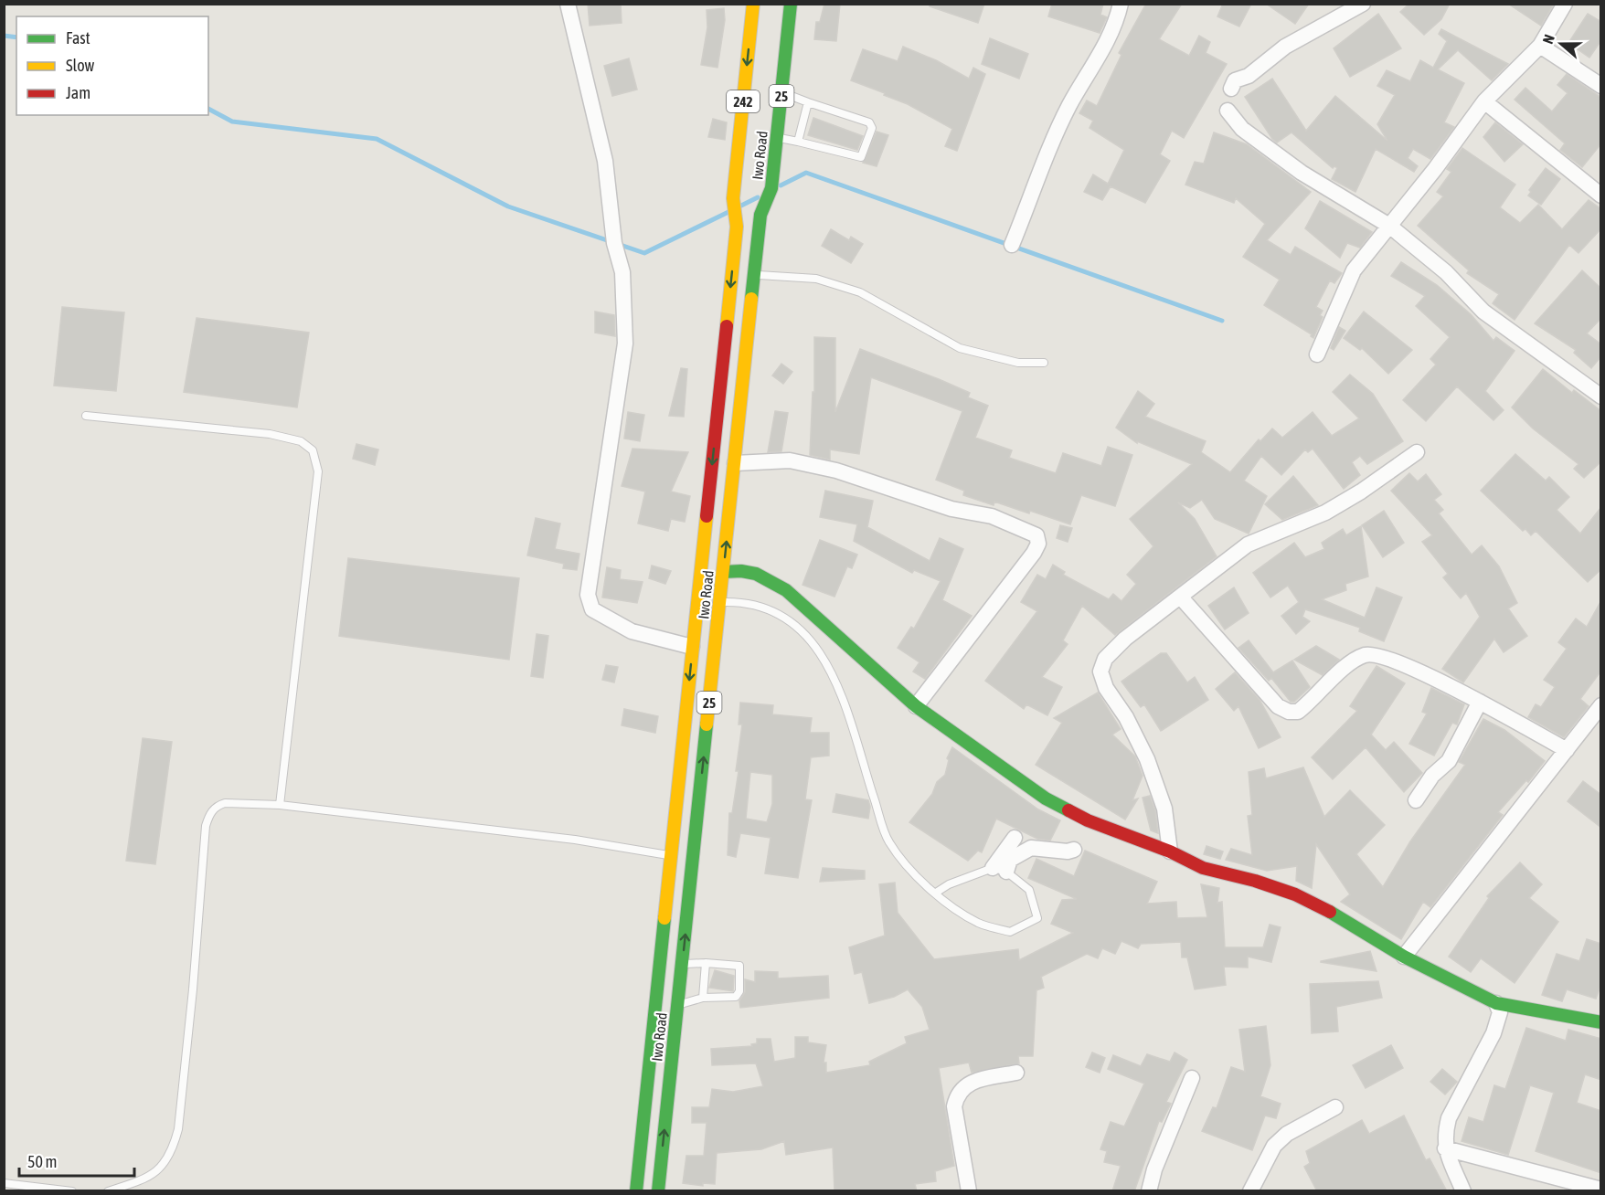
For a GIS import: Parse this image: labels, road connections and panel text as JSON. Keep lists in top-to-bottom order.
{
  "streets": {
    "main road": ["25", "242", "Iwo Road"]
  },
  "legend": ["Fast", "Slow", "Jam"],
  "scale_bar": "50 m",
  "north": "left"
}
